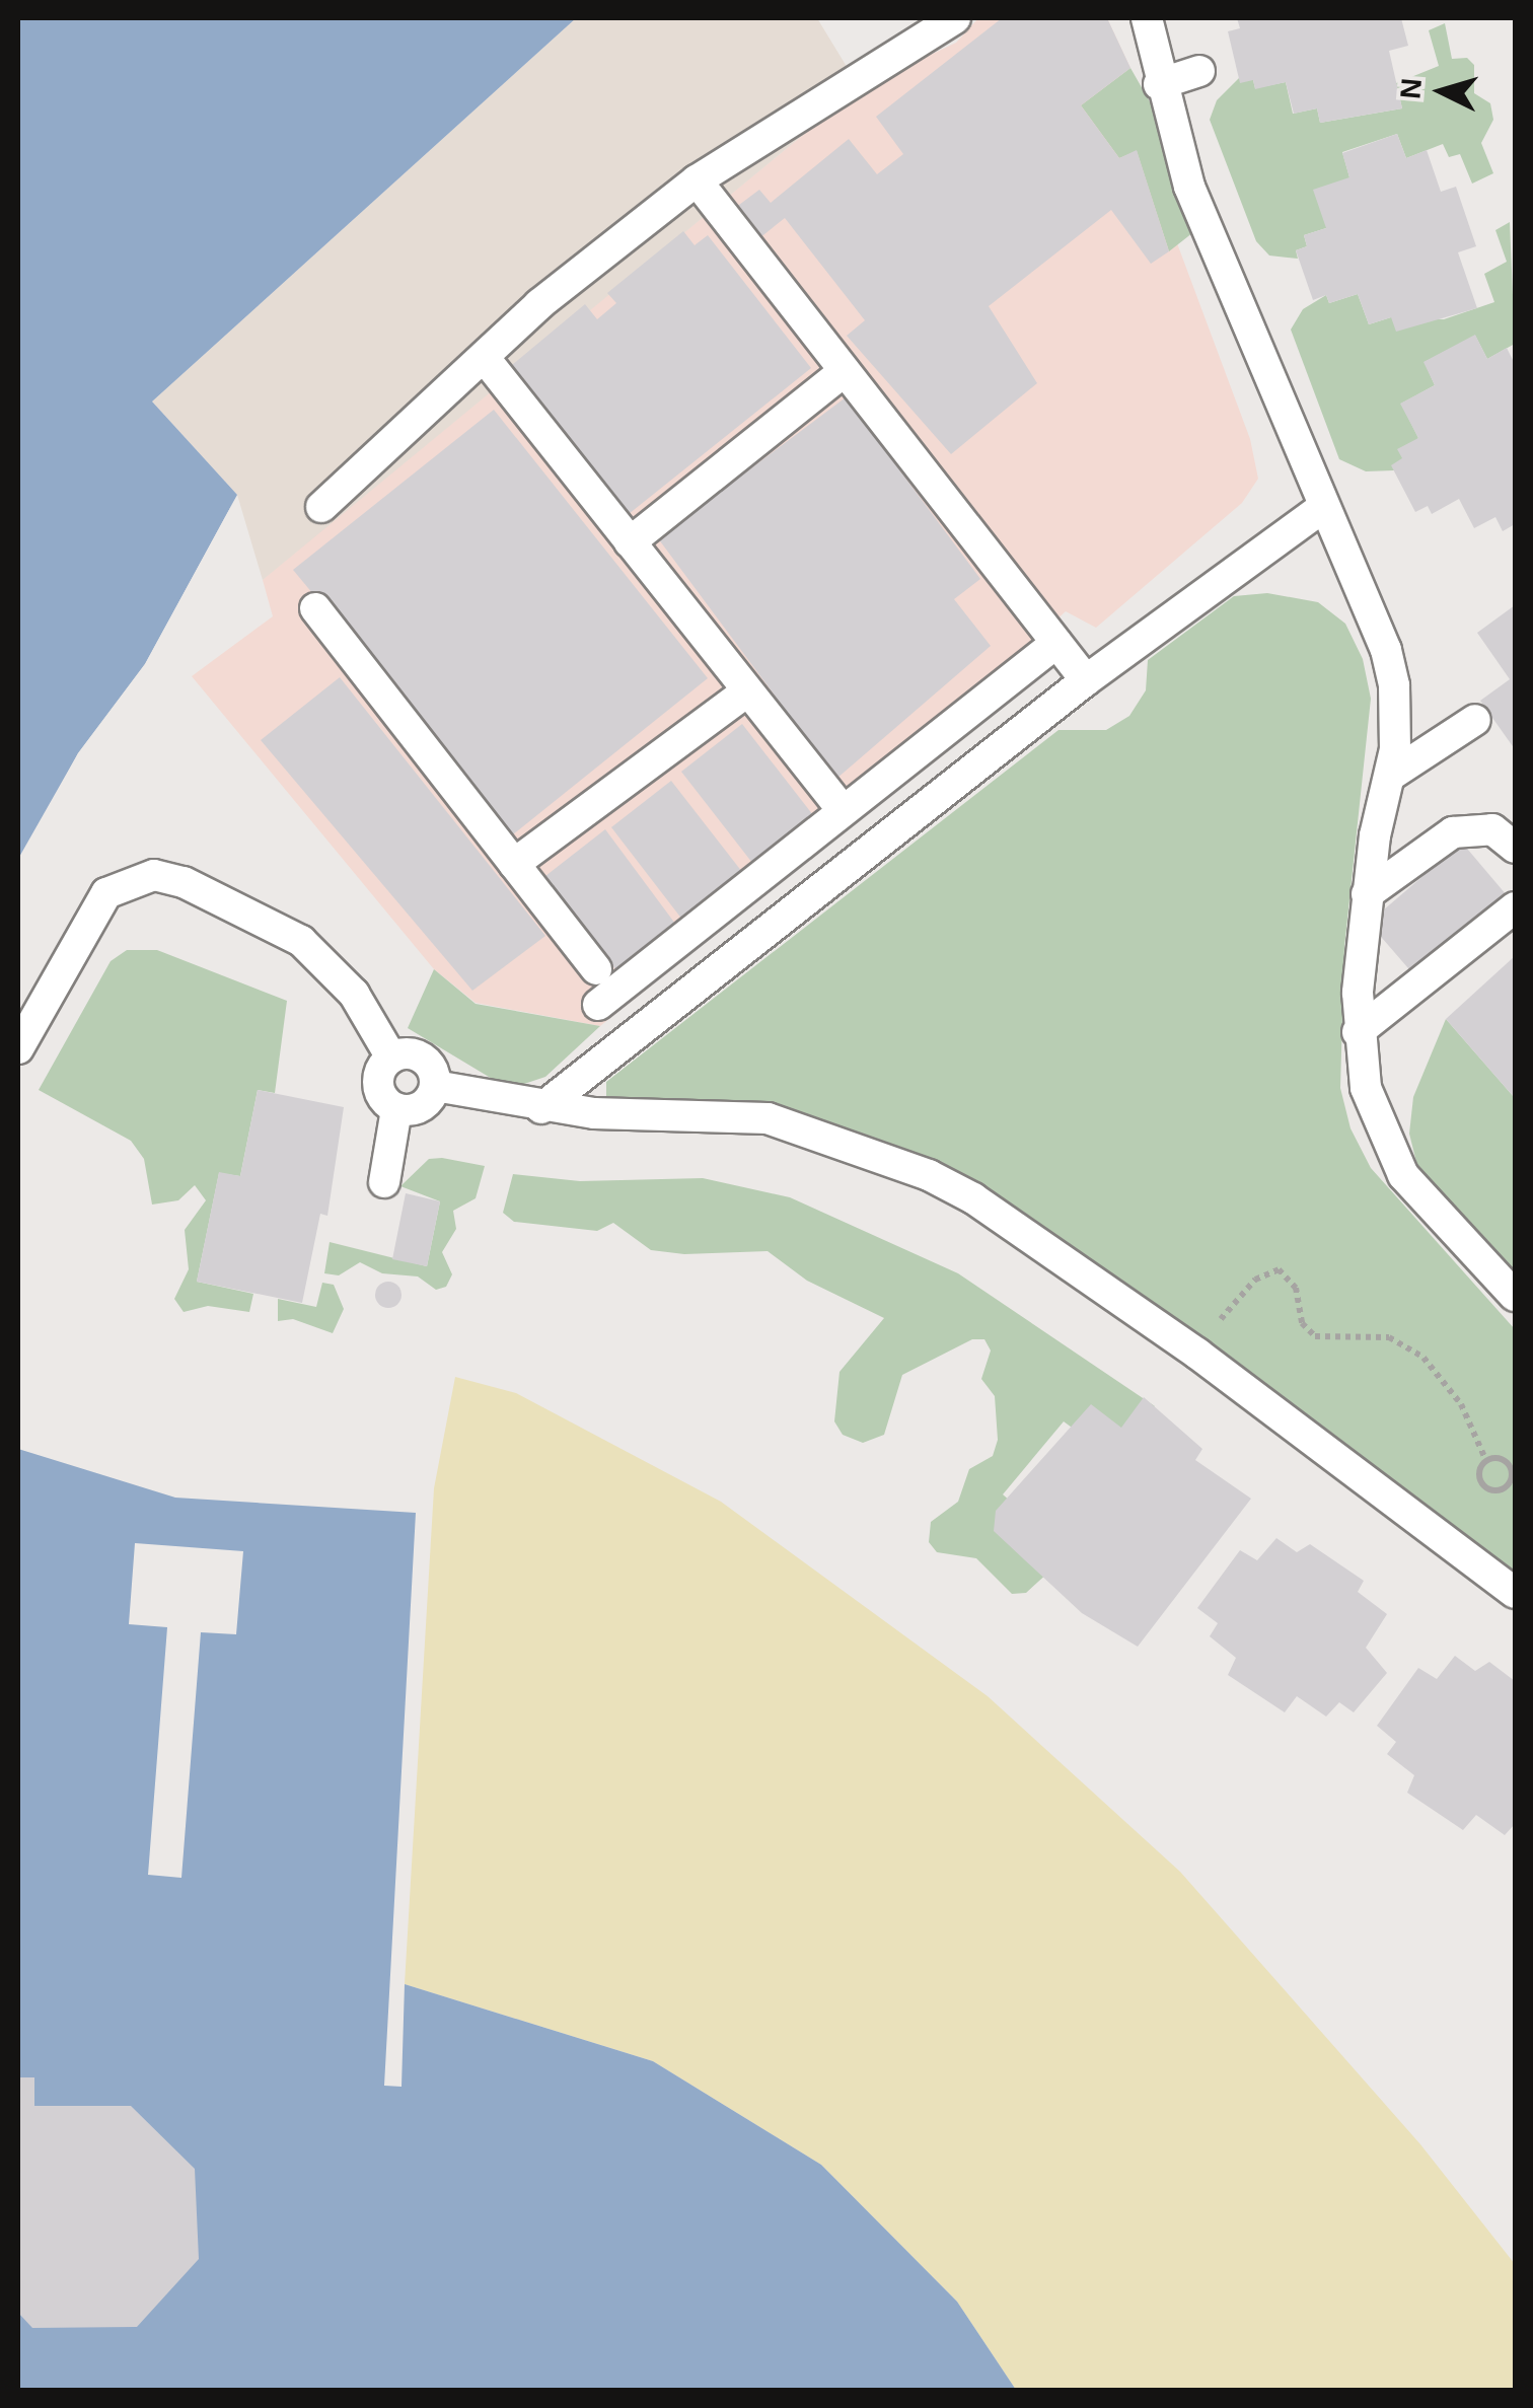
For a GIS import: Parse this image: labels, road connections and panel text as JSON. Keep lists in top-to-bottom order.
{
  "north": "left"
}
